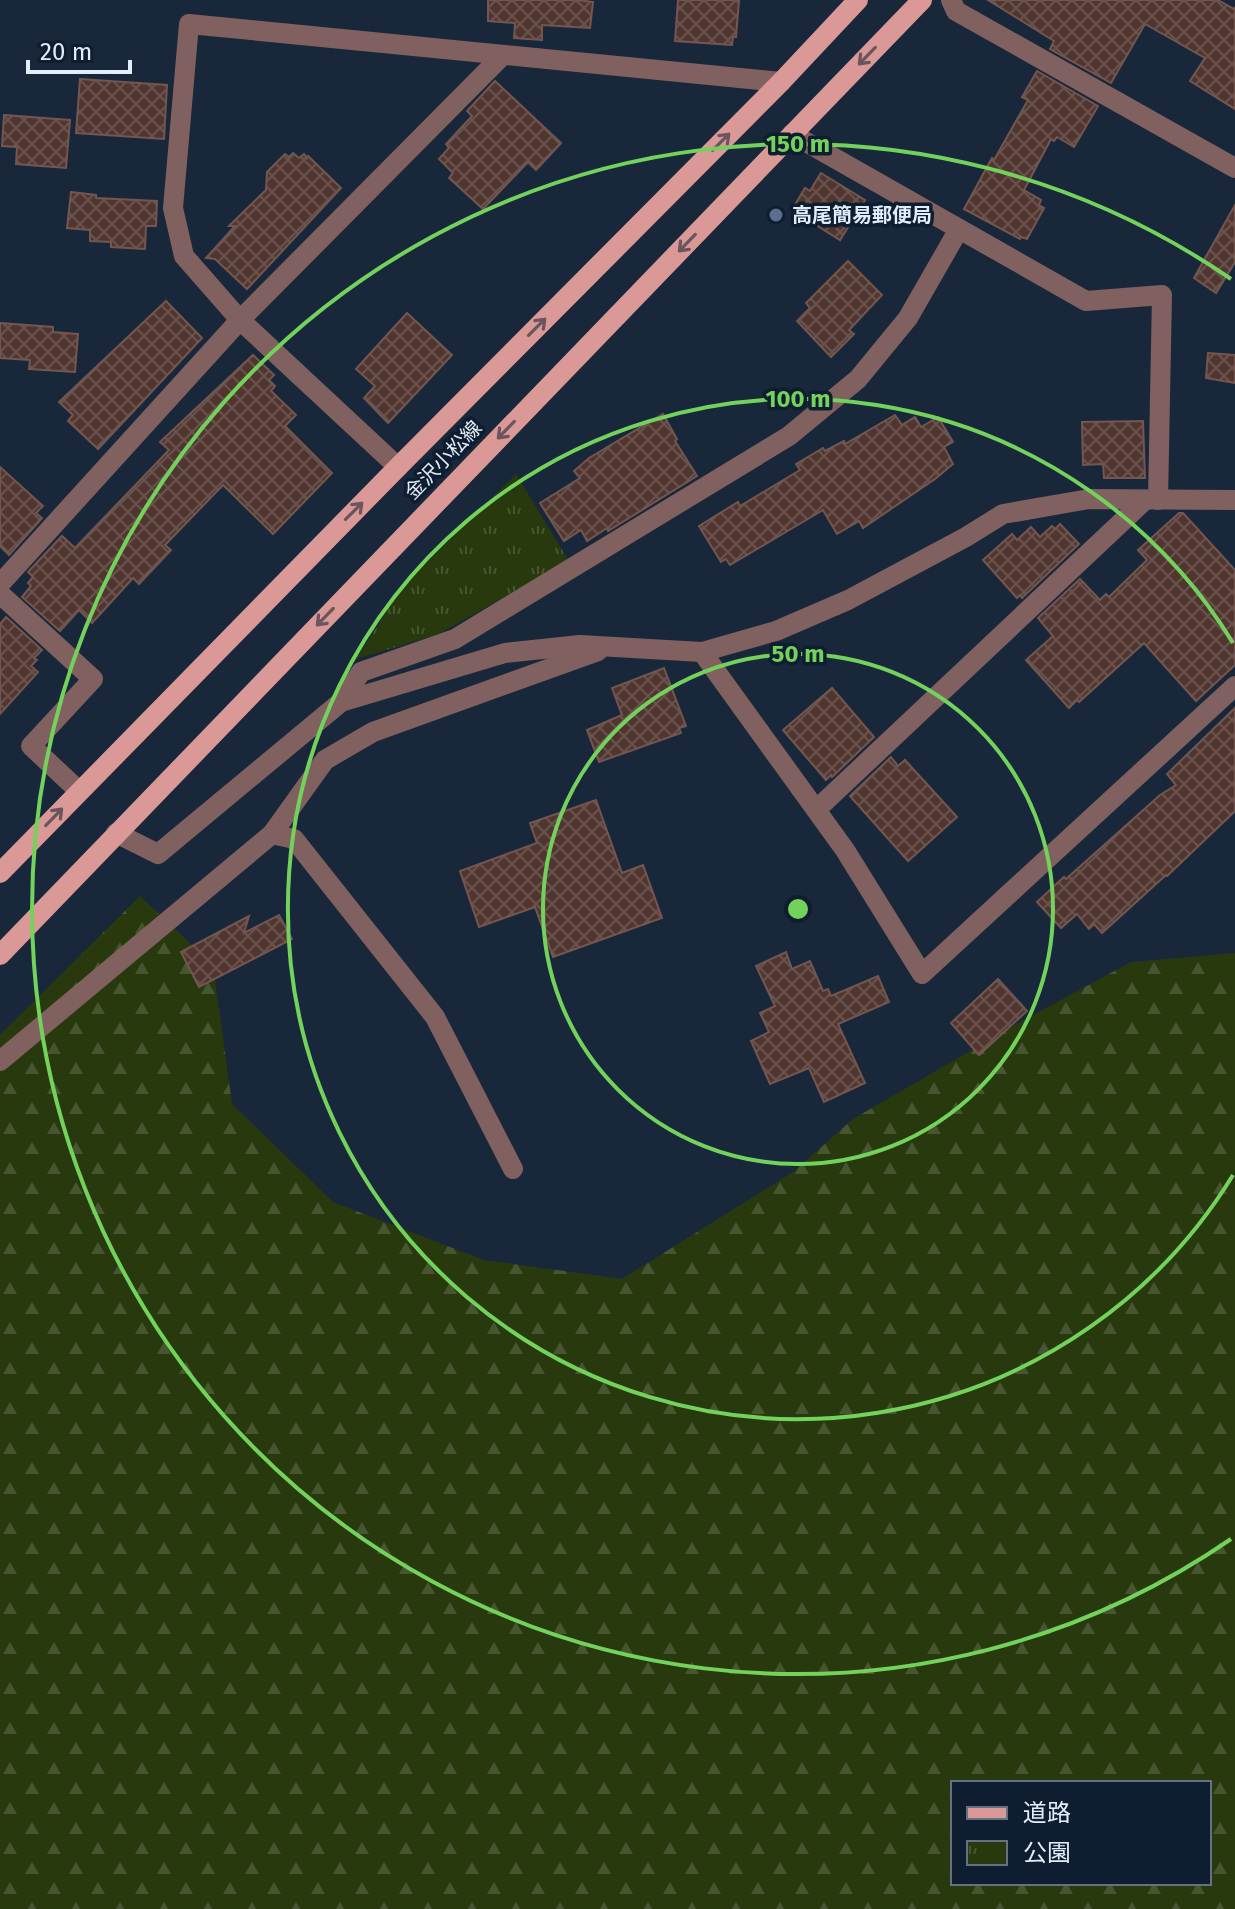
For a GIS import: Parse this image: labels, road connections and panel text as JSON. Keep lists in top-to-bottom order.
{
  "streets": {
    "main road": ["金沢小松線"]
  },
  "places": ["高尾簡易郵便局"],
  "legend": ["道路", "公園"],
  "scale_bar": "20 m",
  "rings": ["150 m", "100 m", "50 m"]
}
